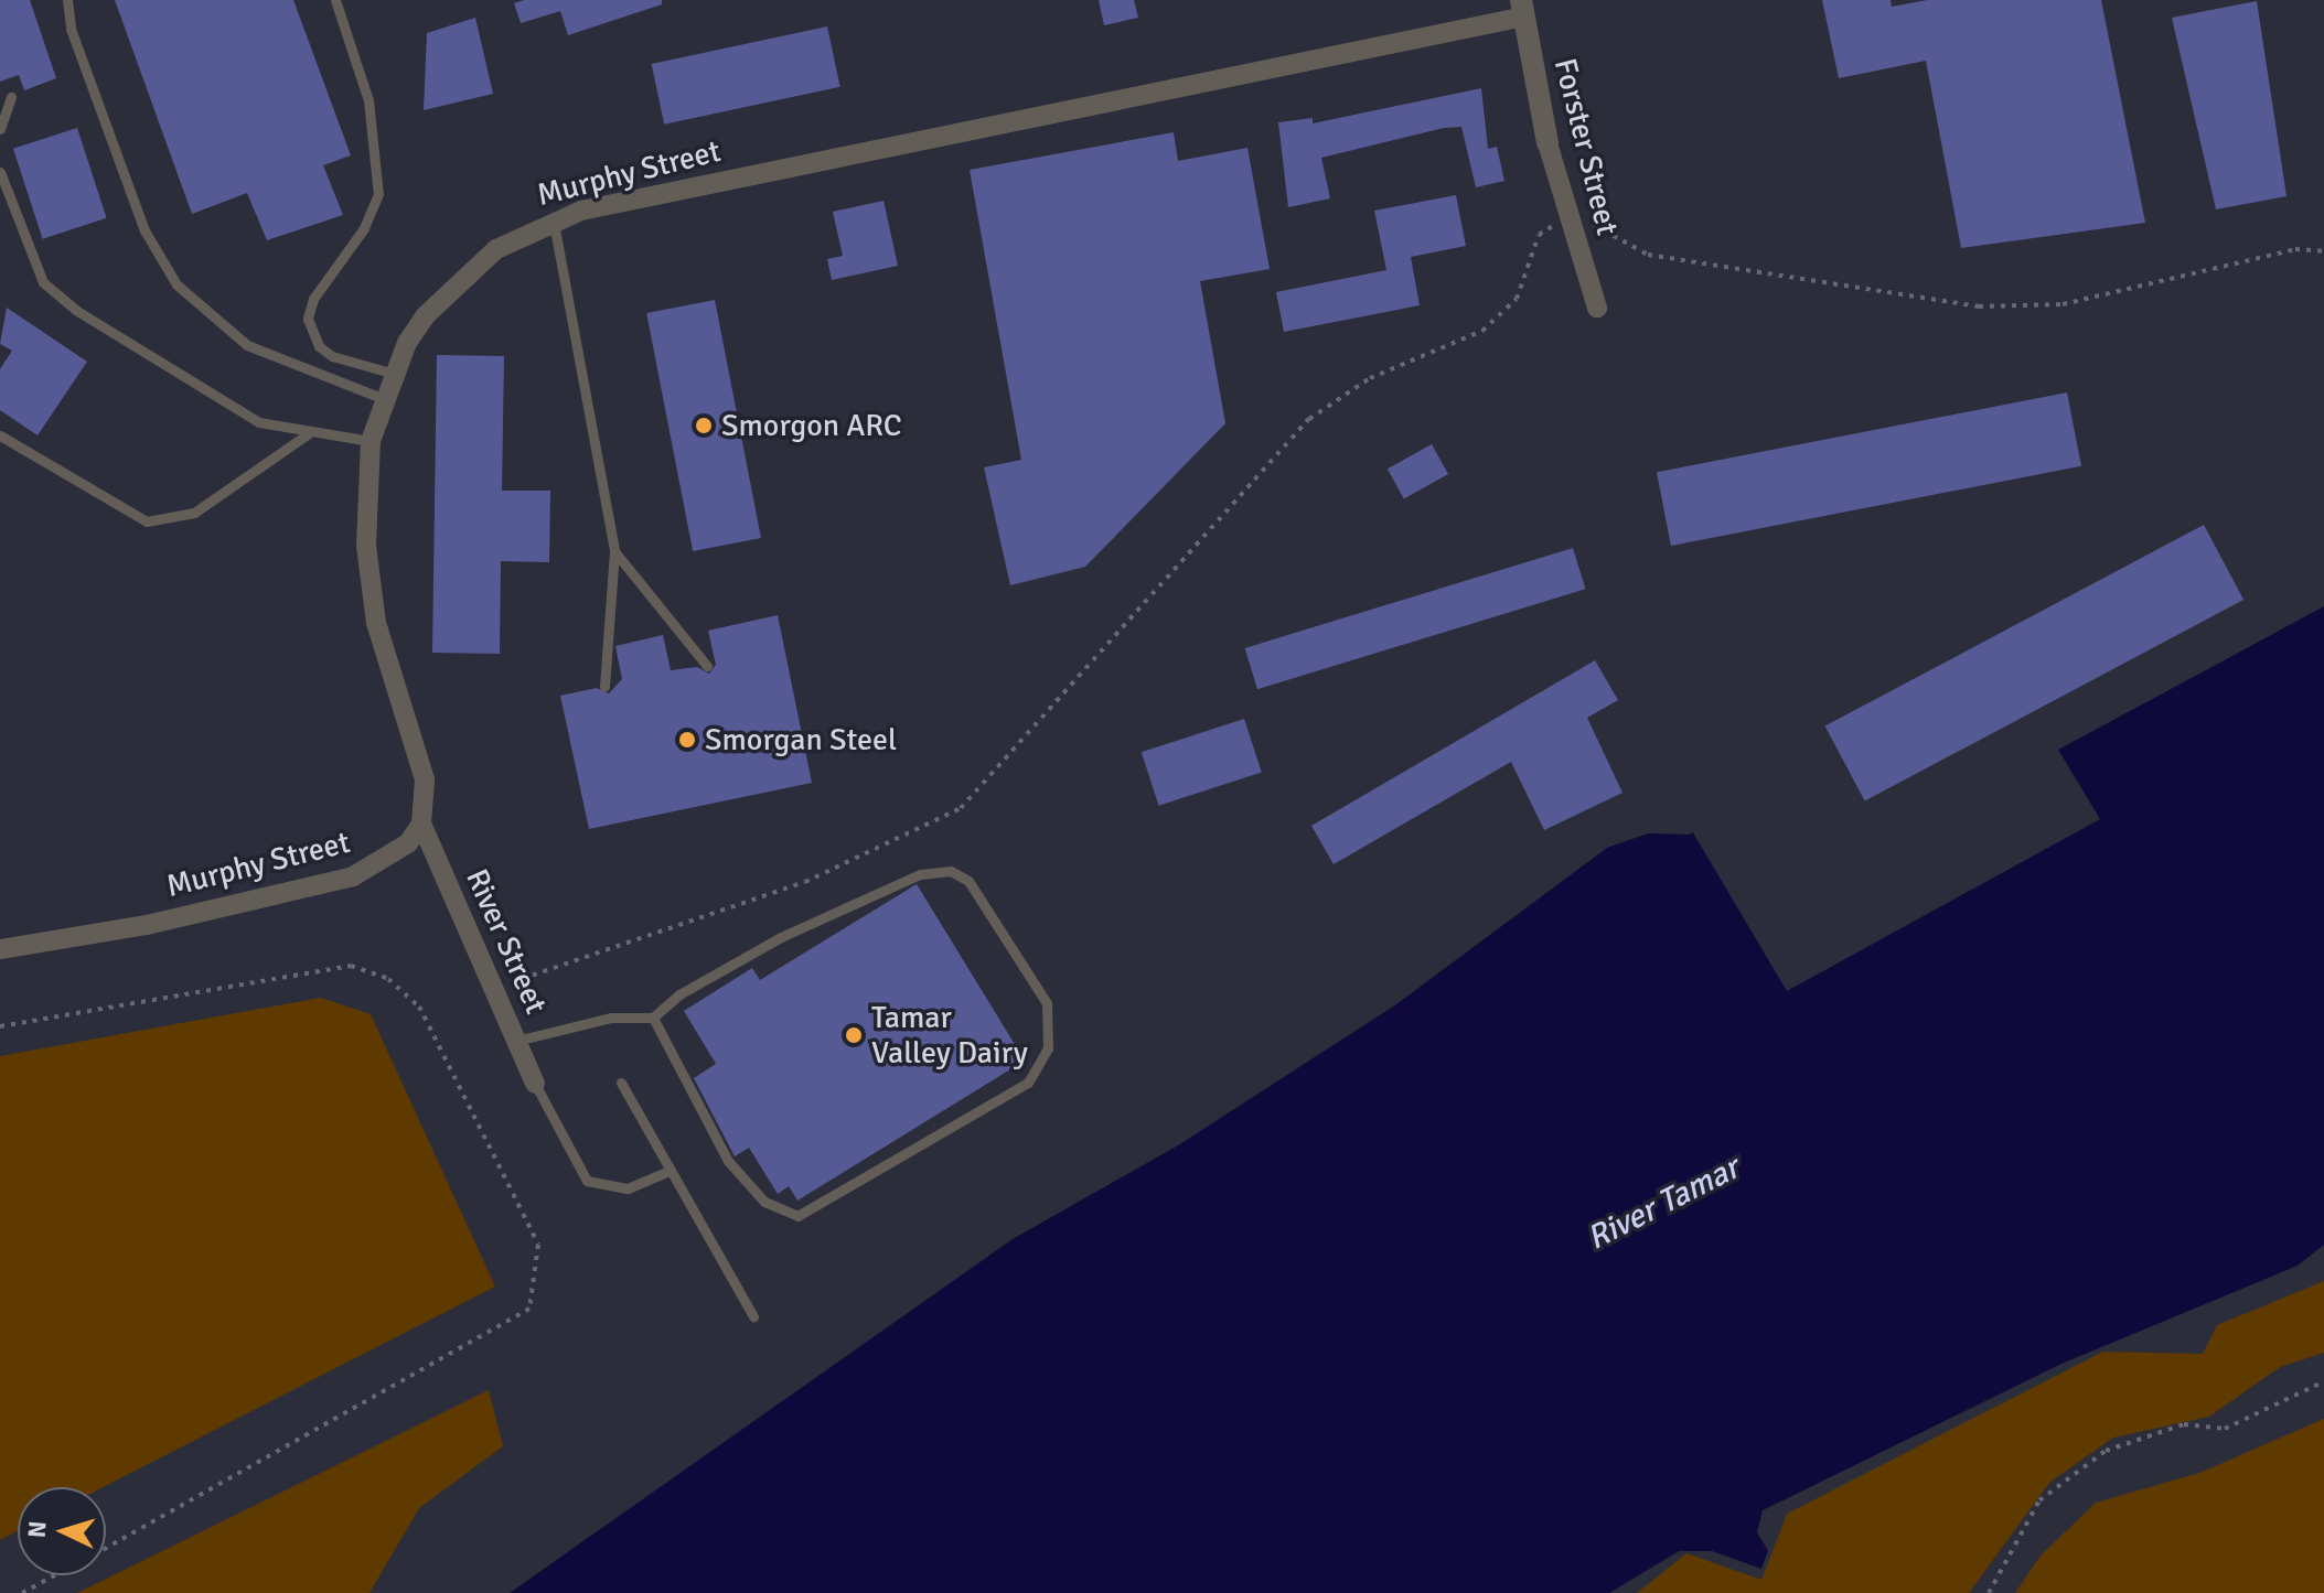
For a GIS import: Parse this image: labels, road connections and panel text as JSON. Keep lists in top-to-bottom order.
{
  "streets": {
    "street": ["Forster Street", "Murphy Street", "River Street"]
  },
  "crossings": [
    ["Forster Street", "Murphy Street"],
    ["Murphy Street", "River Street"]
  ],
  "water": ["River Tamar"],
  "places": ["Smorgon ARC", "Smorgan Steel", "Tamar Valley Dairy"],
  "north": "left"
}
